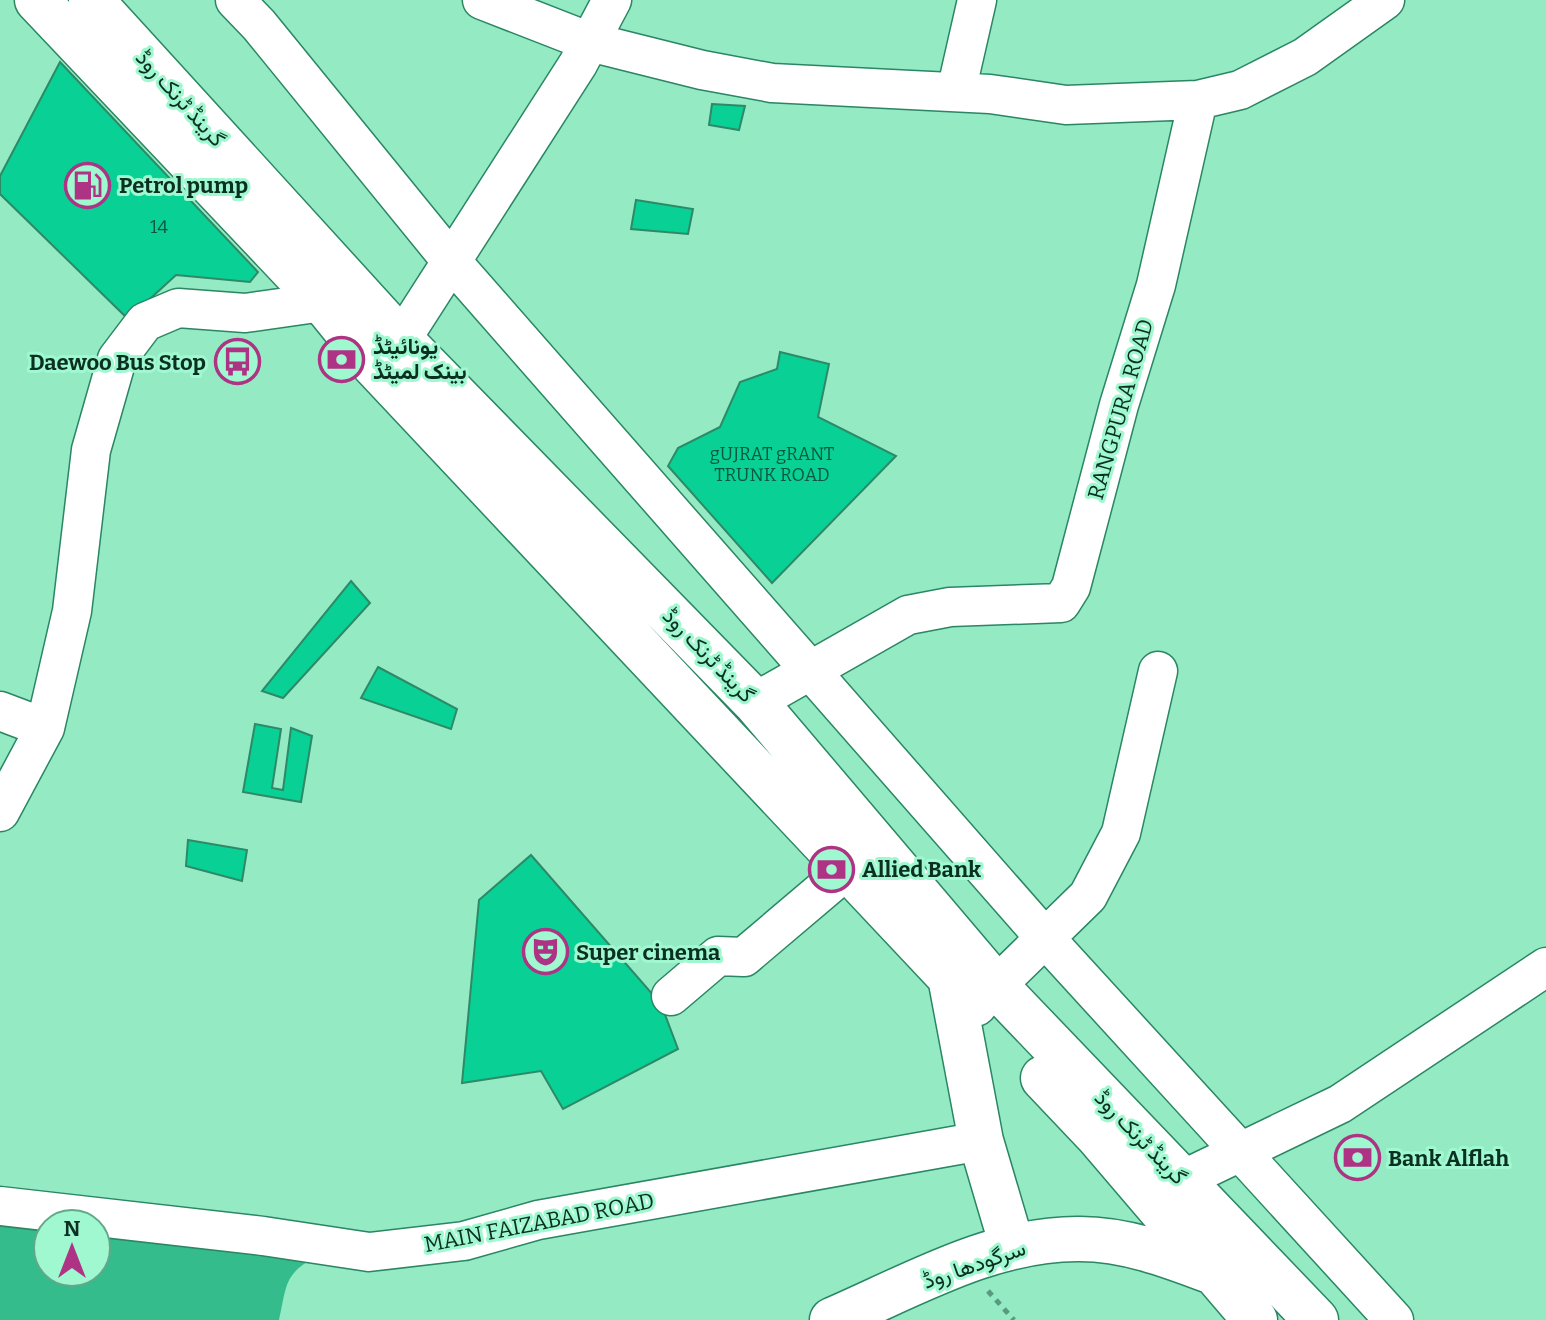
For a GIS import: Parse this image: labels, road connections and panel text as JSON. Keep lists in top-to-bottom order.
{
  "streets": {
    "main road": ["گرینڈ ٹرنک روڈ", "سرگودھا روڈ"],
    "street": ["RANGPURA ROAD", "MAIN FAIZABAD ROAD"]
  },
  "crossings": [
    ["گرینڈ ٹرنک روڈ", "RANGPURA ROAD"],
    ["گرینڈ ٹرنک روڈ", "سرگودھا روڈ"]
  ],
  "places": {
    "fuel station": ["Petrol pump"],
    "bank": ["یونائیٹڈ بینک لمیٹڈ", "Allied Bank", "Bank Alflah"],
    "bus stop": ["Daewoo Bus Stop"],
    "theatre": ["Super cinema"]
  },
  "house_numbers": ["14", "gUJRAT gRANT TRUNK ROAD"],
  "north": "top"
}
